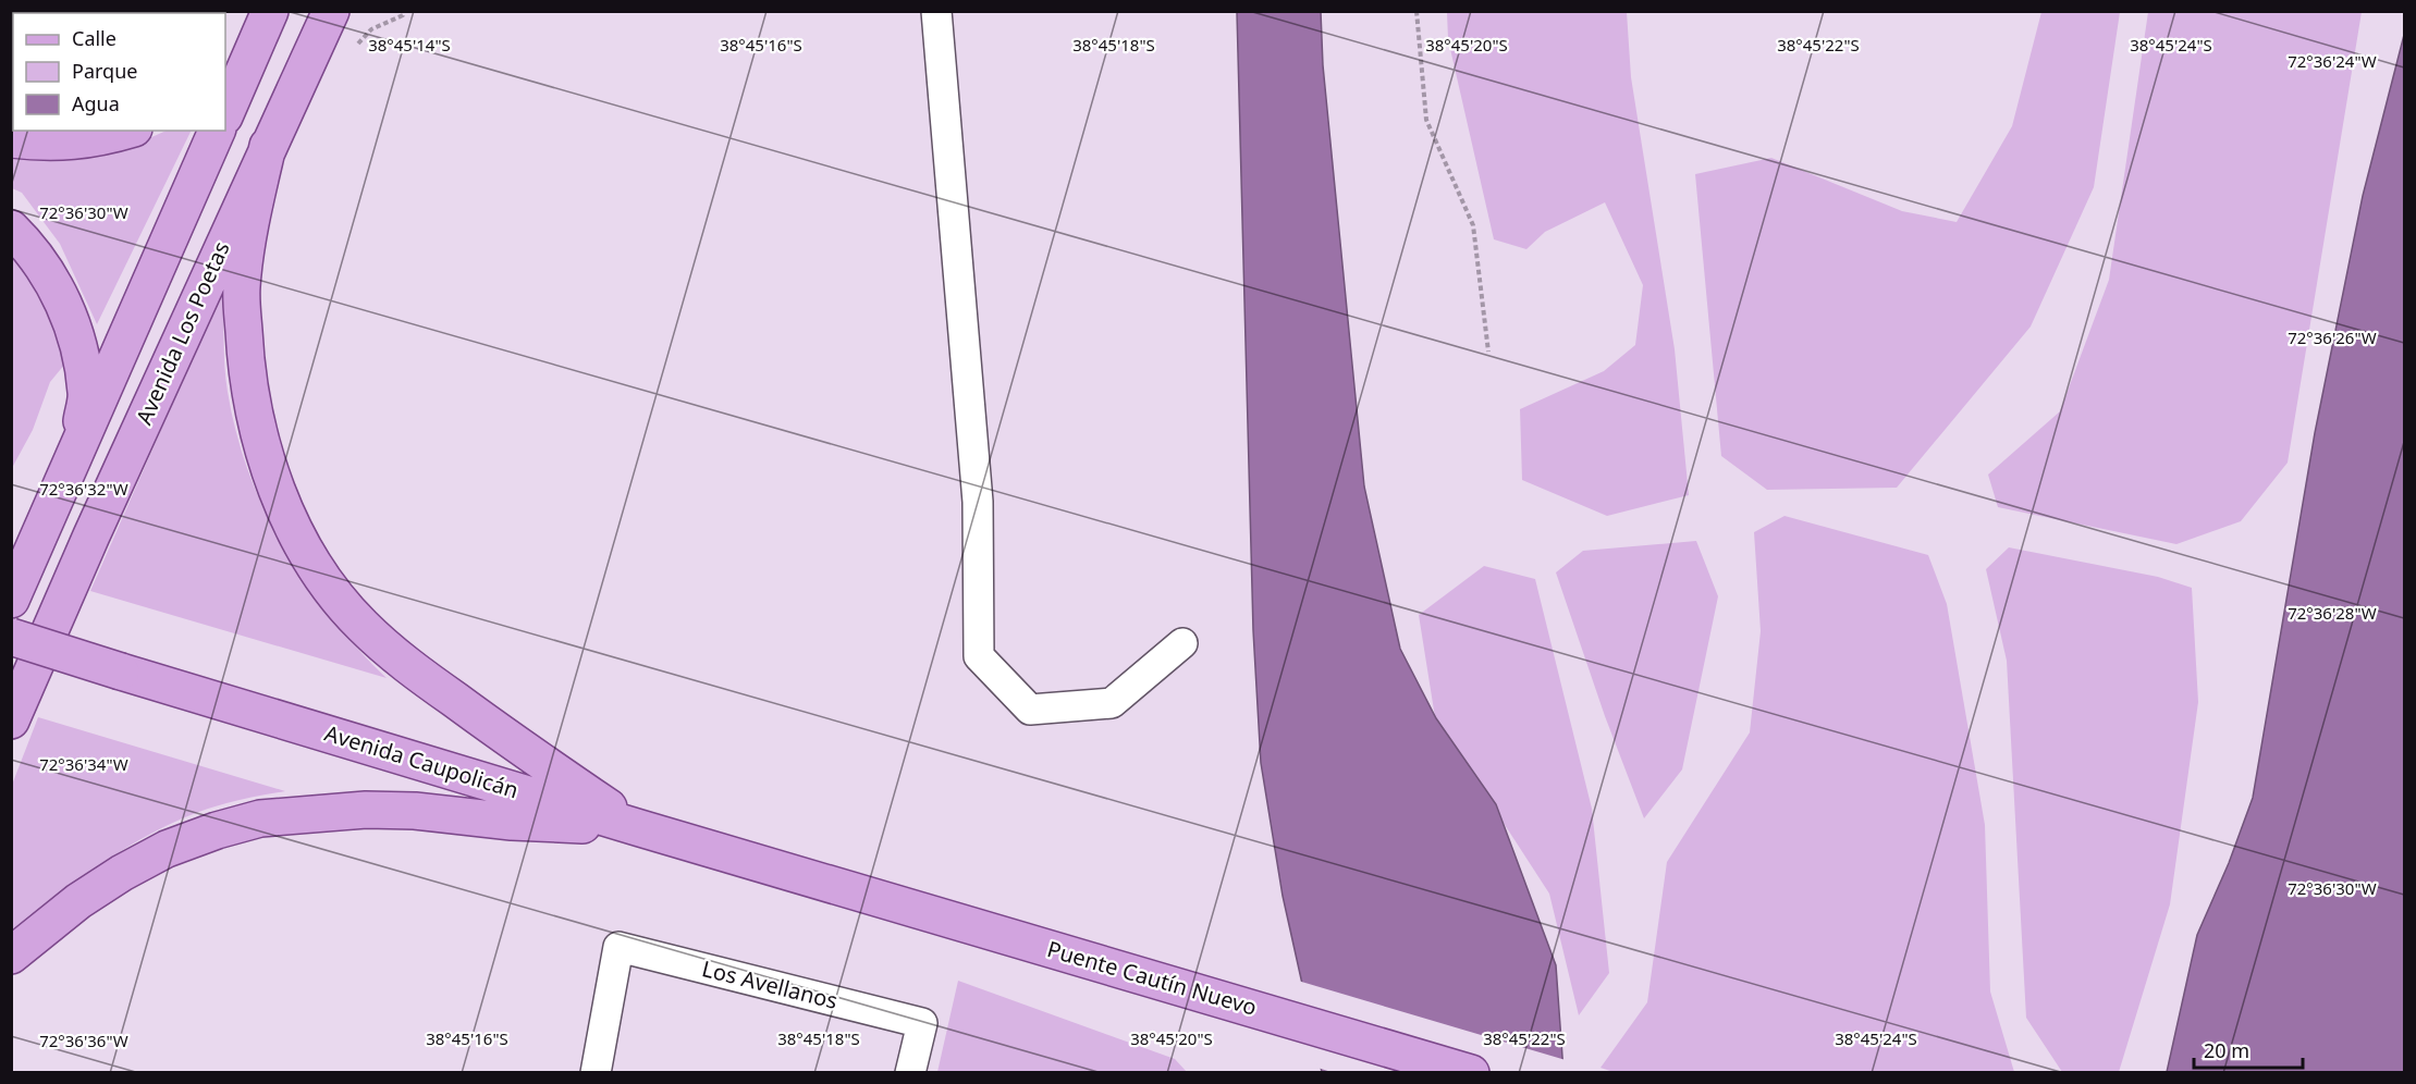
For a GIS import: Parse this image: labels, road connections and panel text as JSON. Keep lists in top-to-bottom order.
{
  "streets": {
    "main road": ["Avenida Los Poetas", "Avenida Caupolicán", "Puente Cautín Nuevo"],
    "street": ["Los Avellanos"]
  },
  "crossings": [
    ["Avenida Los Poetas", "Avenida Caupolicán"],
    ["Avenida Caupolicán", "Puente Cautín Nuevo"]
  ],
  "legend": ["Calle", "Parque", "Agua"],
  "scale_bar": "20 m",
  "coordinates": [
    "38°45'14\"S",
    "38°45'16\"S",
    "38°45'18\"S",
    "38°45'20\"S",
    "38°45'22\"S",
    "38°45'24\"S",
    "72°36'24\"W",
    "72°36'30\"W",
    "72°36'26\"W",
    "72°36'32\"W",
    "72°36'28\"W",
    "72°36'34\"W",
    "72°36'36\"W"
  ]
}
